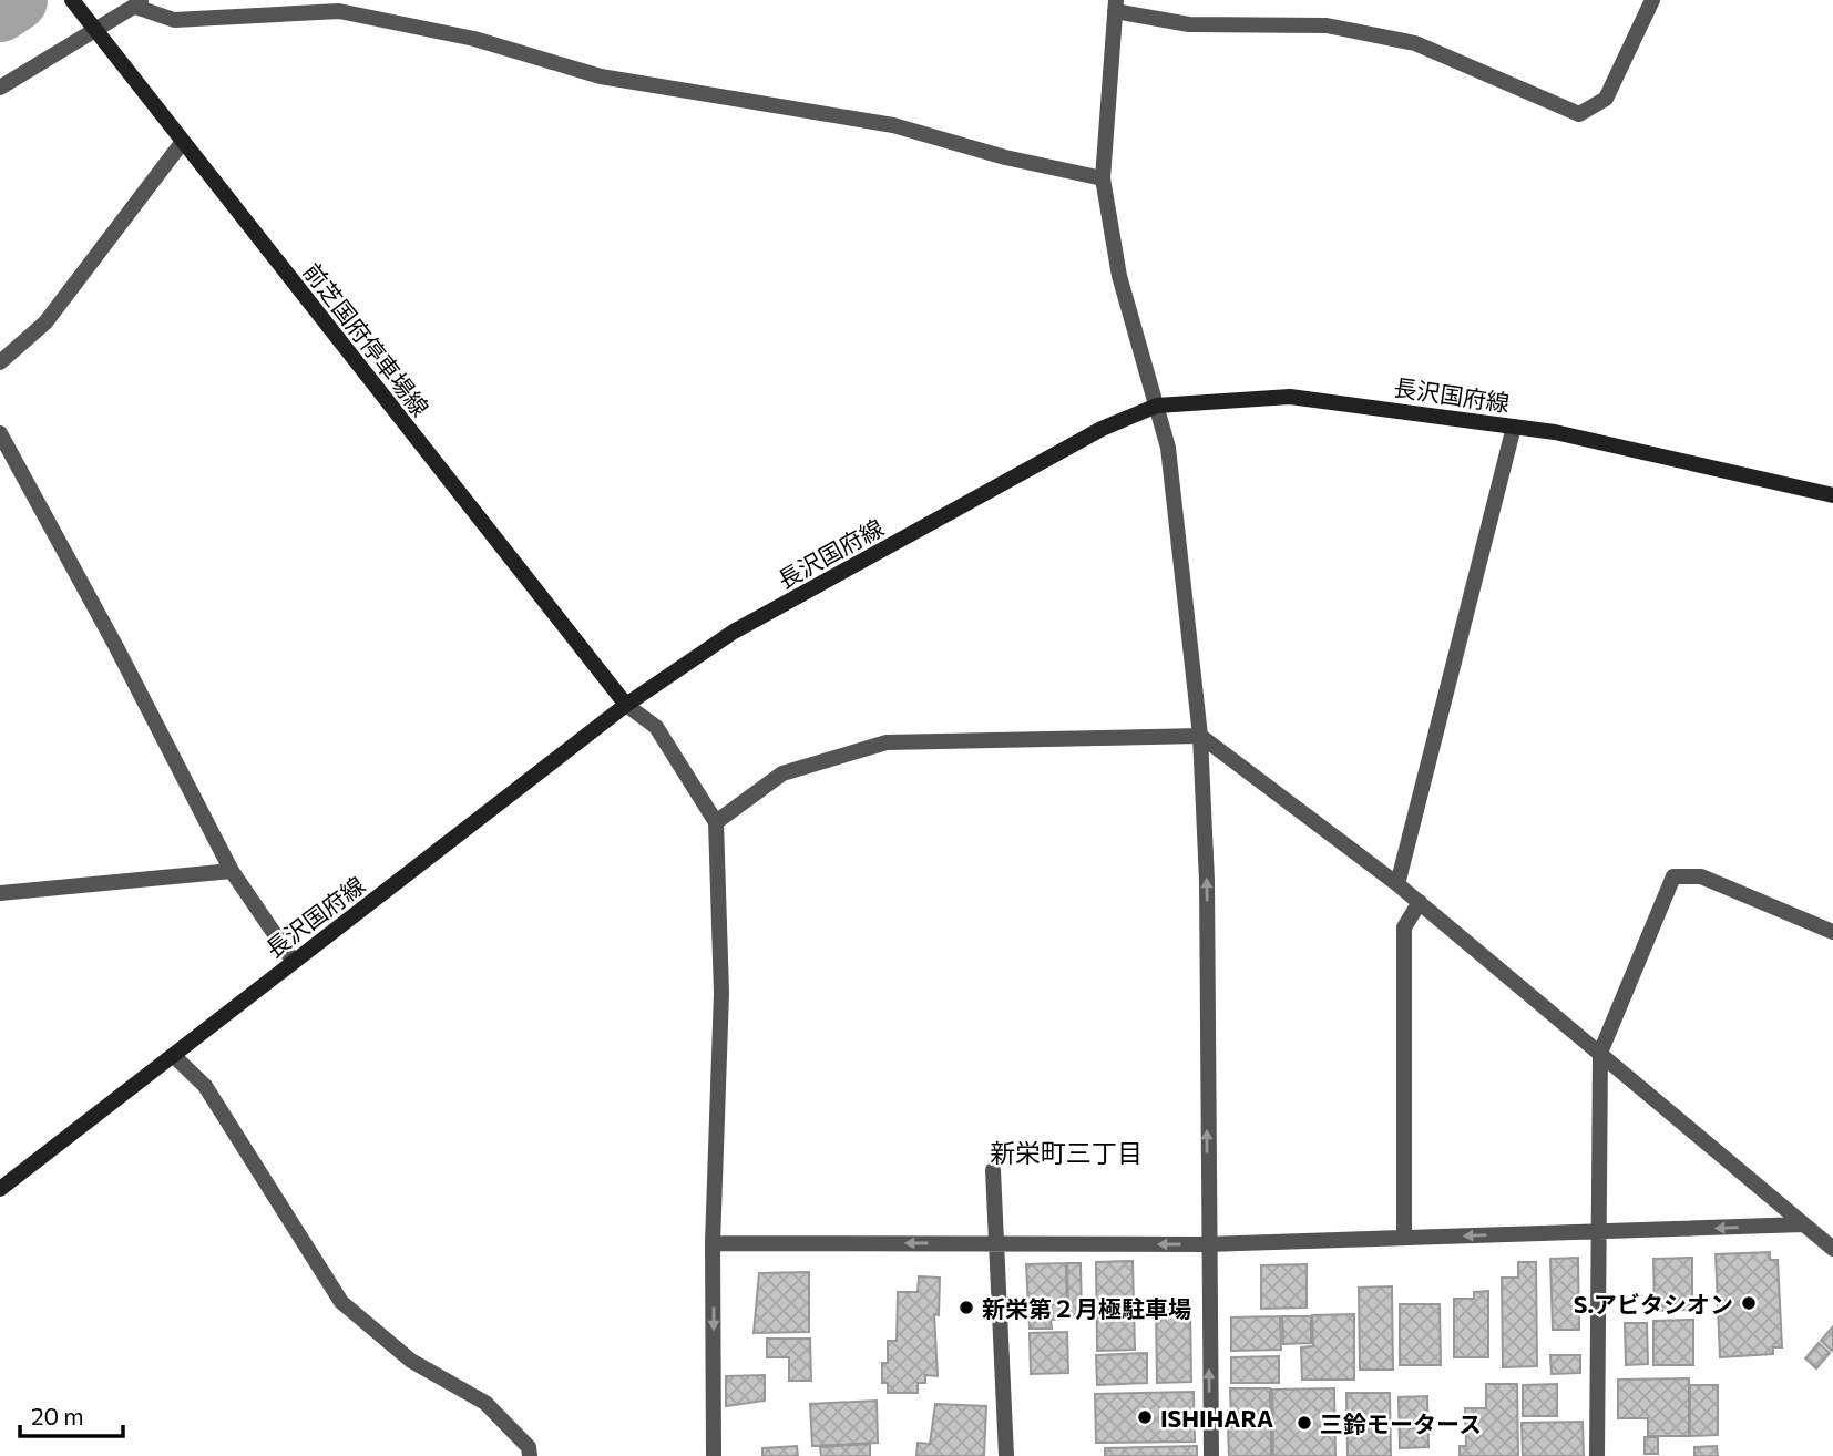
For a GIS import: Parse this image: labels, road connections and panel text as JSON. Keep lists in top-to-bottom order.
{
  "streets": {
    "main road": ["前芝国府停車場線", "長沢国府線"]
  },
  "crossings": [
    ["前芝国府停車場線", "長沢国府線"]
  ],
  "districts": ["新栄町三丁目"],
  "places": [
    "S.アビタシオン",
    "新栄第２月極駐車場",
    "ISHIHARA",
    "三鈴モータース"
  ],
  "scale_bar": "20 m"
}
